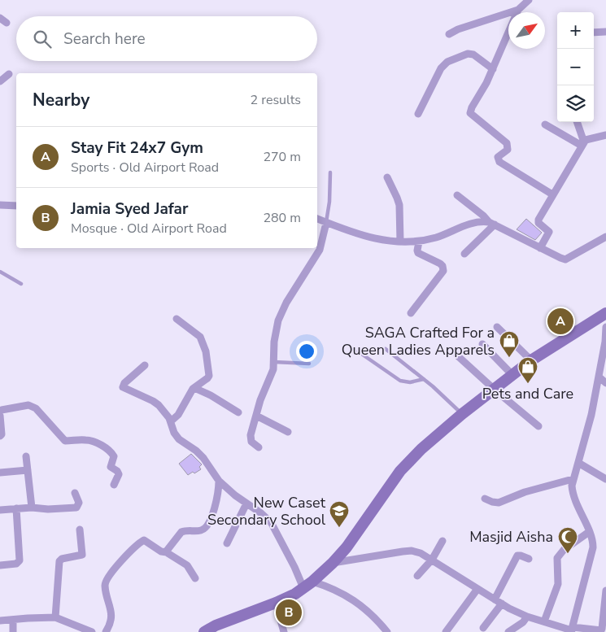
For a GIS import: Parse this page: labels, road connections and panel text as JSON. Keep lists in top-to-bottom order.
{
  "places": {
    "shop": ["SAGA Crafted For a Queen Ladies Apparels", "Pets and Care"],
    "school or university": ["New Caset Secondary School"],
    "mosque": ["Masjid Aisha"]
  },
  "north": "top right",
  "page": {
    "map_buttons": ["+", "−"],
    "search": "Search here",
    "heading": ["Nearby", "2 results"],
    "list": [
      {
        "mark": "A",
        "name": "Stay Fit 24x7 Gym",
        "note": "Sports · Old Airport Road",
        "value": "270 m"
      },
      {
        "mark": "B",
        "name": "Jamia Syed Jafar",
        "note": "Mosque · Old Airport Road",
        "value": "280 m"
      }
    ],
    "pins": ["A", "B"]
  }
}
